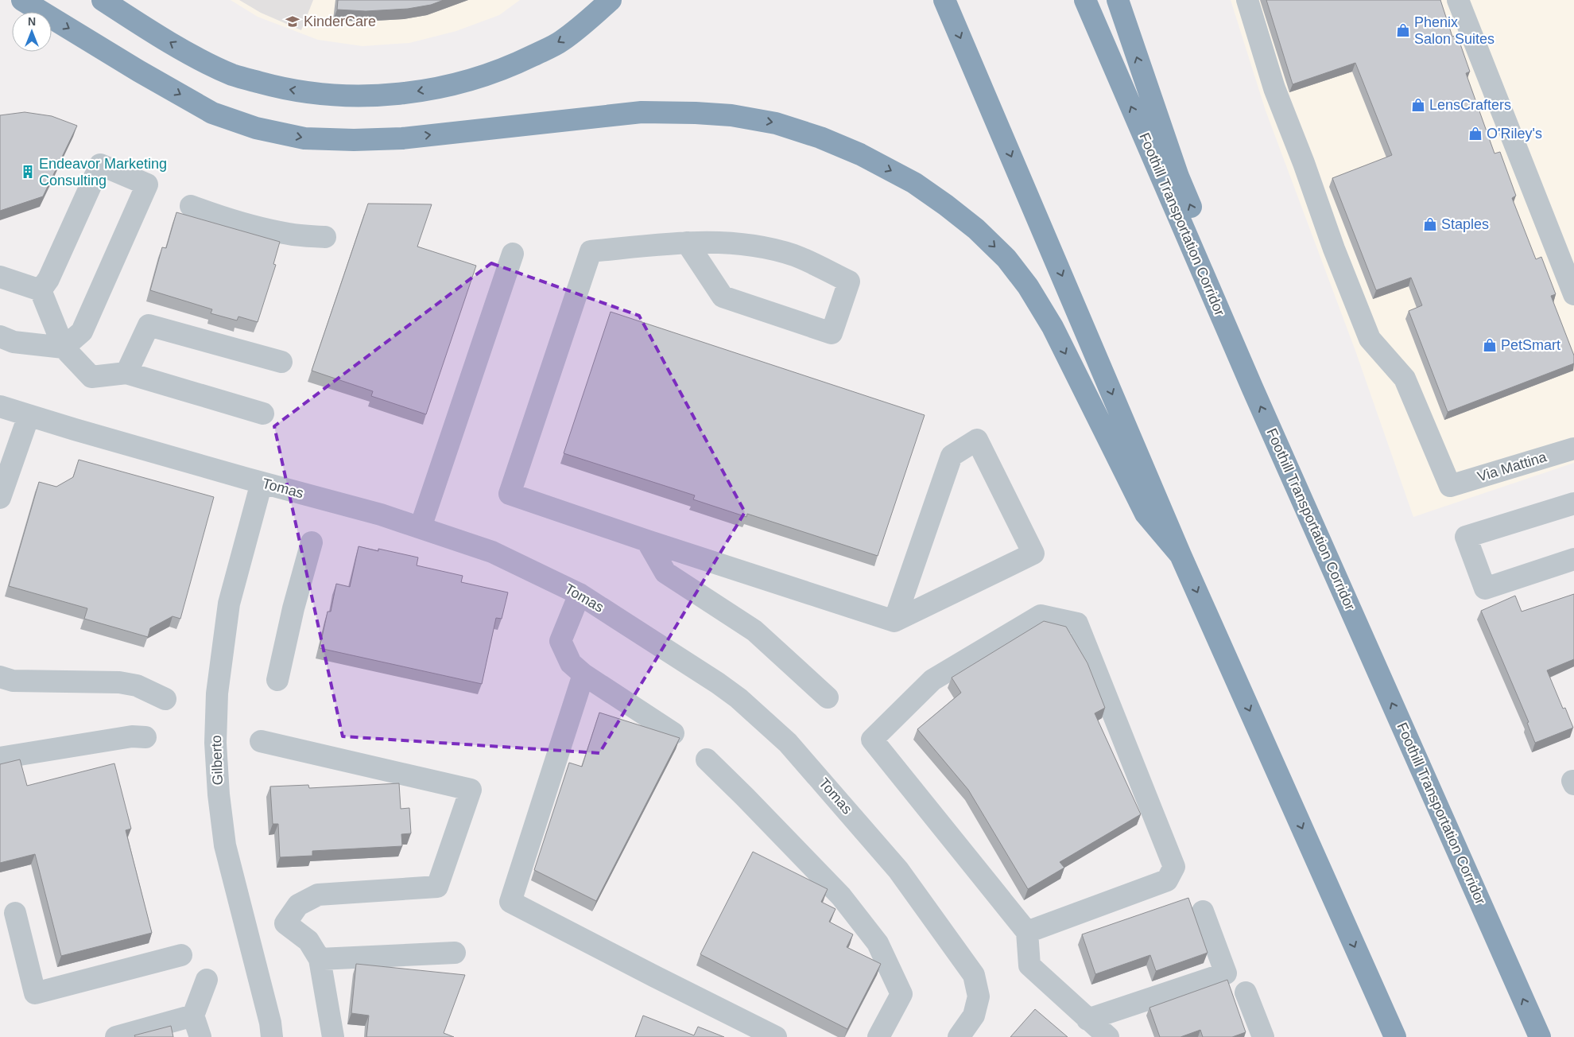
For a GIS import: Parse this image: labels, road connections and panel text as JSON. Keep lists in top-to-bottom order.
{
  "streets": {
    "highway": ["Foothill Transportation Corridor"],
    "street": ["Via Mattina", "Tomas", "Gilberto"]
  },
  "crossings": [
    ["Tomas", "Gilberto"]
  ],
  "places": {
    "school or university": ["KinderCare"],
    "shop": [
      "Phenix Salon Suites",
      "LensCrafters",
      "O'Riley's",
      "Staples",
      "PetSmart"
    ],
    "building": ["Endeavor Marketing Consulting"]
  },
  "north": "top"
}
